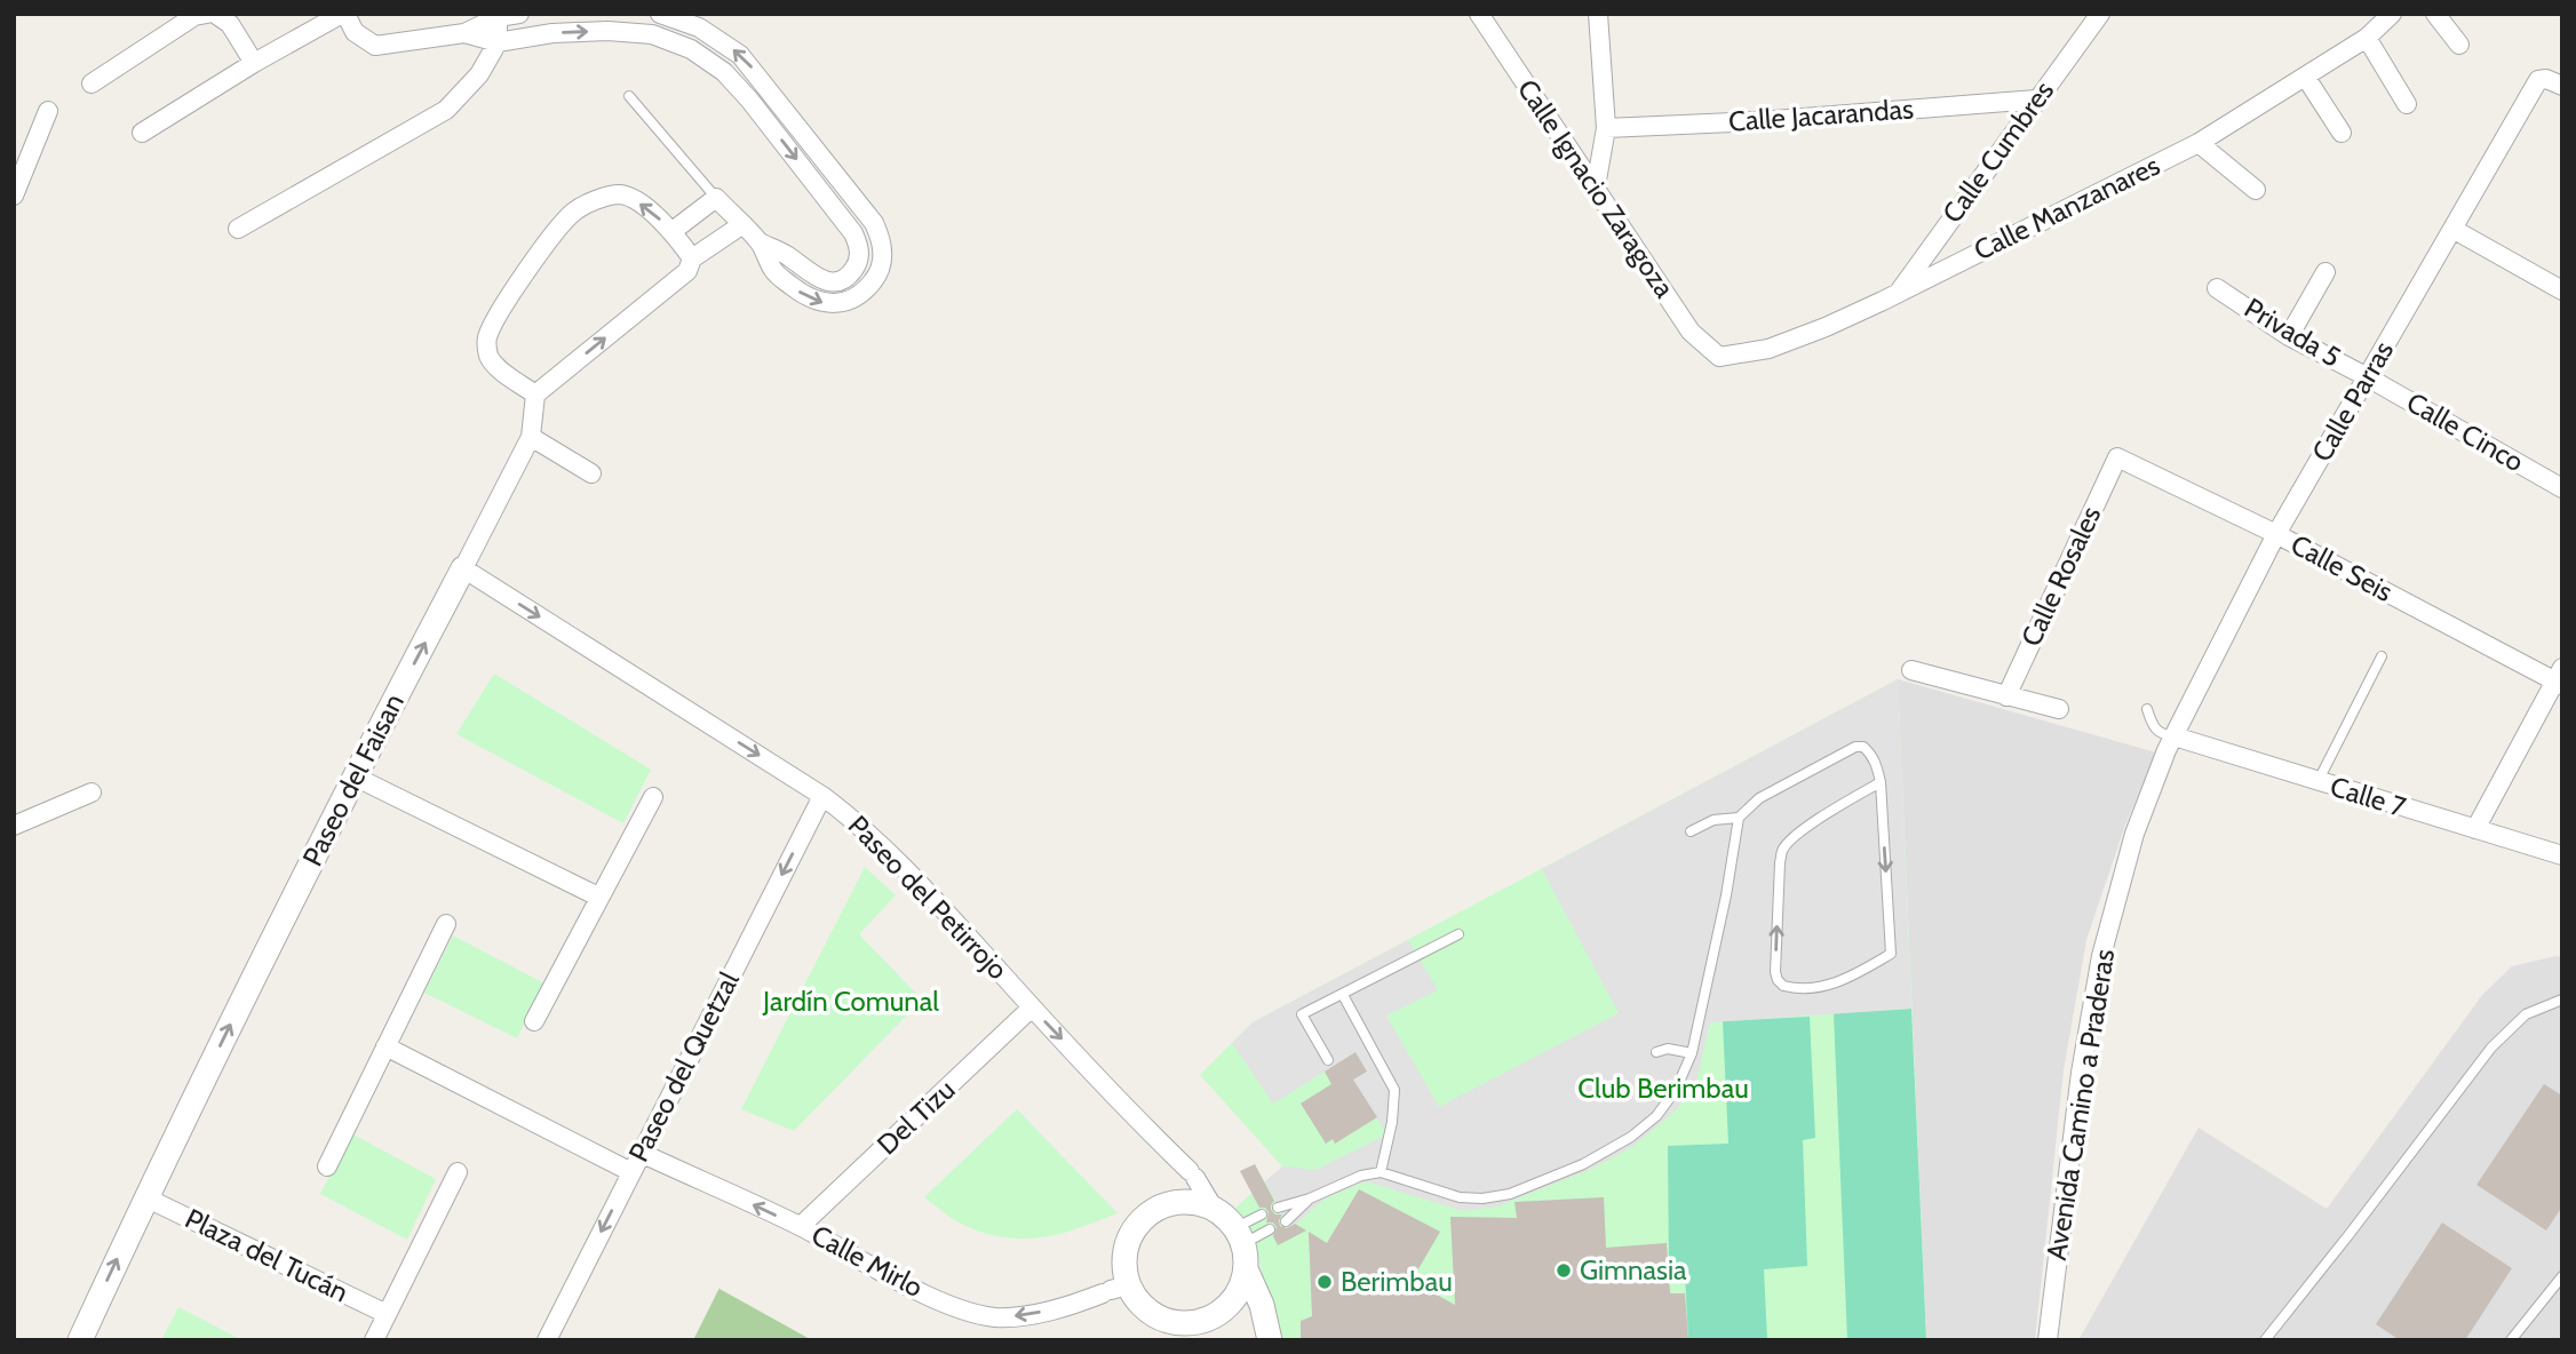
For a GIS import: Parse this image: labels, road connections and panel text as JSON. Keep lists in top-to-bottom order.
{
  "streets": {
    "street": [
      "Calle Jacarandas",
      "Calle Cumbres",
      "Calle Ignacio Zaragoza",
      "Calle Manzanares",
      "Privada 5",
      "Calle Parras",
      "Calle Cinco",
      "Calle Seis",
      "Calle Rosales",
      "Paseo del Faisan",
      "Calle 7",
      "Paseo del Petirrojo",
      "Paseo del Quetzal",
      "Avenida Camino a Praderas",
      "Del Tizu",
      "Plaza del Tucán",
      "Calle Mirlo"
    ]
  },
  "crossings": [
    ["Calle Jacarandas", "Calle Cumbres"],
    ["Calle Cumbres", "Calle Manzanares"],
    ["Calle Ignacio Zaragoza", "Calle Manzanares"],
    ["Privada 5", "Calle Parras"],
    ["Privada 5", "Calle Cinco"],
    ["Calle Parras", "Calle Cinco"],
    ["Calle Parras", "Calle Seis"],
    ["Calle Parras", "Calle 7"],
    ["Calle Parras", "Avenida Camino a Praderas"],
    ["Calle Seis", "Calle Rosales"],
    ["Paseo del Faisan", "Paseo del Petirrojo"],
    ["Paseo del Faisan", "Plaza del Tucán"],
    ["Calle 7", "Avenida Camino a Praderas"],
    ["Paseo del Petirrojo", "Paseo del Quetzal"],
    ["Paseo del Petirrojo", "Del Tizu"],
    ["Paseo del Petirrojo", "Calle Mirlo"],
    ["Paseo del Quetzal", "Calle Mirlo"],
    ["Del Tizu", "Calle Mirlo"]
  ],
  "one_way": ["Paseo del Petirrojo", "Calle Mirlo"],
  "parks": ["Jardín Comunal", "Club Berimbau"],
  "places": ["Gimnasia", "Berimbau"]
}
